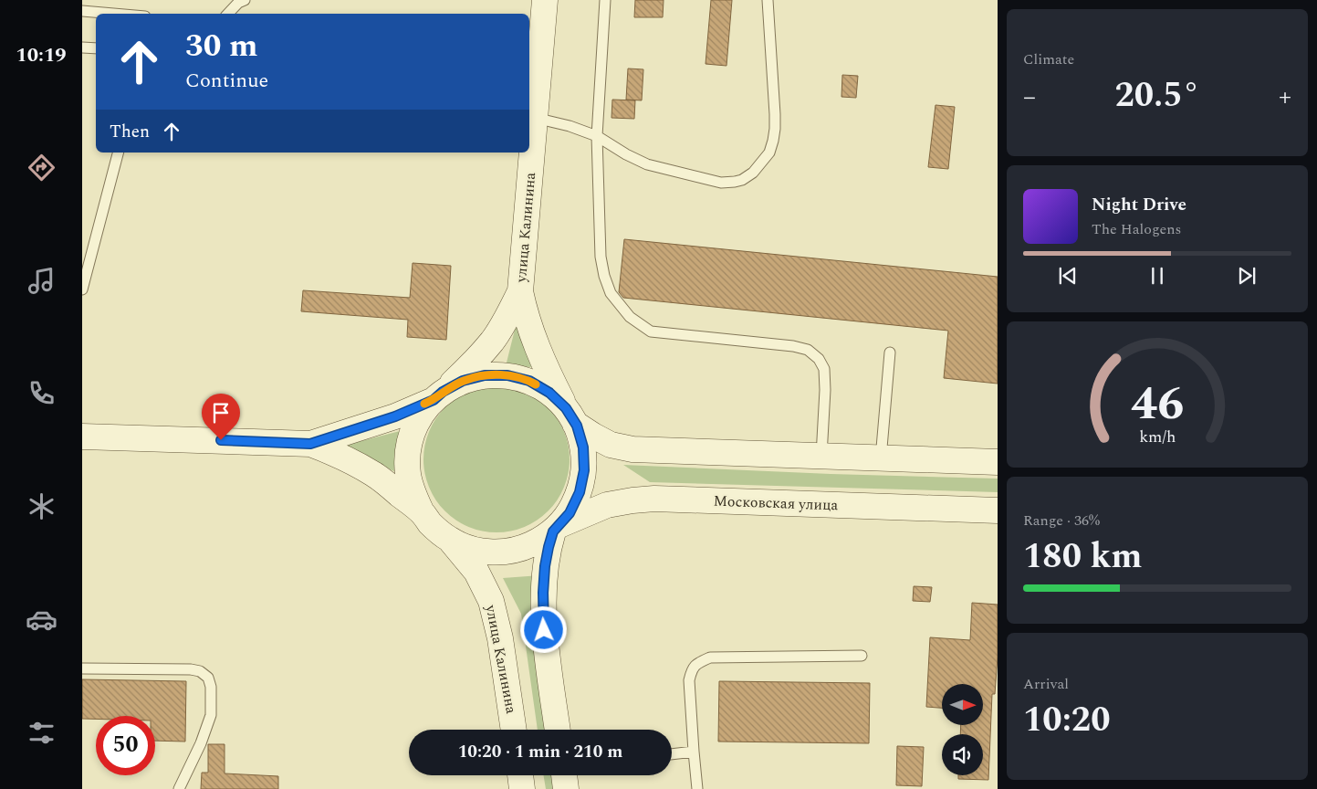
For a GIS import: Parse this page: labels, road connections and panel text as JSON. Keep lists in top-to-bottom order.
{
  "streets": {
    "main road": ["улица Калинина", "Московская улица"]
  },
  "crossings": [
    ["улица Калинина", "Московская улица"]
  ],
  "north": "right",
  "page": {
    "tabs": "10:19",
    "tile": [
      "Climate",
      ["Range · 36%", "180 km"],
      ["Arrival", "10:20"]
    ],
    "turn": ["30 m", "Continue"],
    "heat": ["−", "20.5°", "+"],
    "then": "Then",
    "song": ["Night Drive", "The Halogens"],
    "limit": "50",
    "trip": "10:20 · 1 min · 210 m",
    "gauge": ["46", "km/h"]
  }
}
